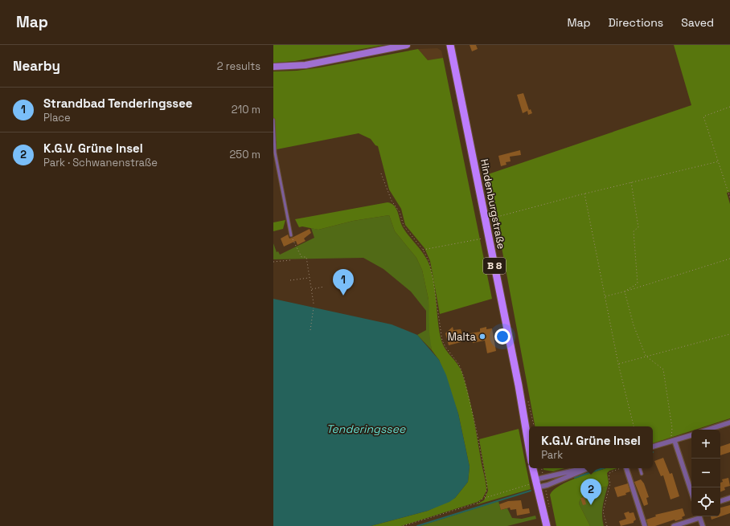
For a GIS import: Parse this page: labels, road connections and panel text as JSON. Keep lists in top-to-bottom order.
{
  "streets": {
    "main road": ["Hindenburgstraße", "B 8"]
  },
  "water": ["Tenderingssee"],
  "places": ["Malta"],
  "page": {
    "header": "Map",
    "nav": ["Map", "Directions", "Saved"],
    "heading": ["Nearby", "2 results"],
    "list": [
      {
        "mark": "1",
        "name": "Strandbad Tenderingssee",
        "note": "Place",
        "value": "210 m"
      },
      {
        "mark": "2",
        "name": "K.G.V. Grüne Insel",
        "note": "Park · Schwanenstraße",
        "value": "250 m"
      }
    ],
    "pins": ["1", "2"],
    "popup": ["K.G.V. Grüne Insel", "Park"],
    "map_buttons": ["+", "−"]
  }
}
